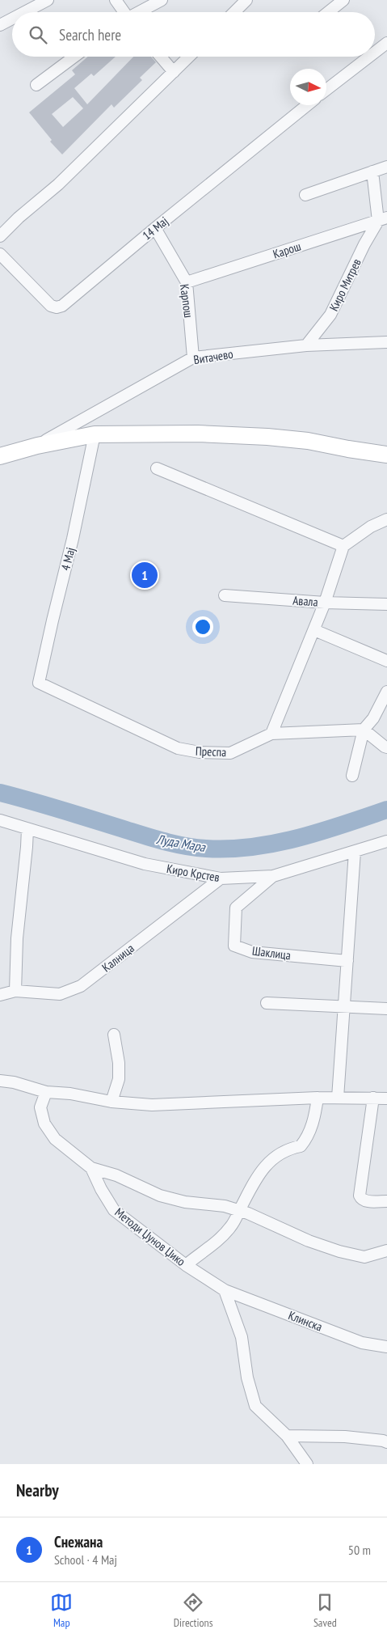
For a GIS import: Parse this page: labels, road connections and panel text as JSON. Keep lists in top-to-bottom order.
{
  "streets": {
    "street": [
      "14 Мај",
      "Карош",
      "Киро Митрев",
      "Карпош",
      "Витачево",
      "4 Мај",
      "Авала",
      "Преспа",
      "Киро Крстев",
      "Шаклица",
      "Калница",
      "Методи Џунов Џико",
      "Клинска"
    ]
  },
  "crossings": [
    ["14 Мај", "Карпош"],
    ["Карош", "Киро Митрев"],
    ["Карош", "Карпош"],
    ["Киро Митрев", "Витачево"],
    ["Карпош", "Витачево"],
    ["4 Мај", "Преспа"],
    ["Киро Крстев", "Шаклица"],
    ["Киро Крстев", "Калница"],
    ["Методи Џунов Џико", "Клинска"]
  ],
  "water": ["Луда Мара"],
  "north": "right",
  "page": {
    "search": "Search here",
    "pins": "1",
    "heading": "Nearby",
    "list": [
      {
        "mark": "1",
        "name": "Снежана",
        "note": "School · 4 Мај",
        "value": "50 m"
      }
    ],
    "nav": ["Map", "Directions", "Saved"]
  }
}
